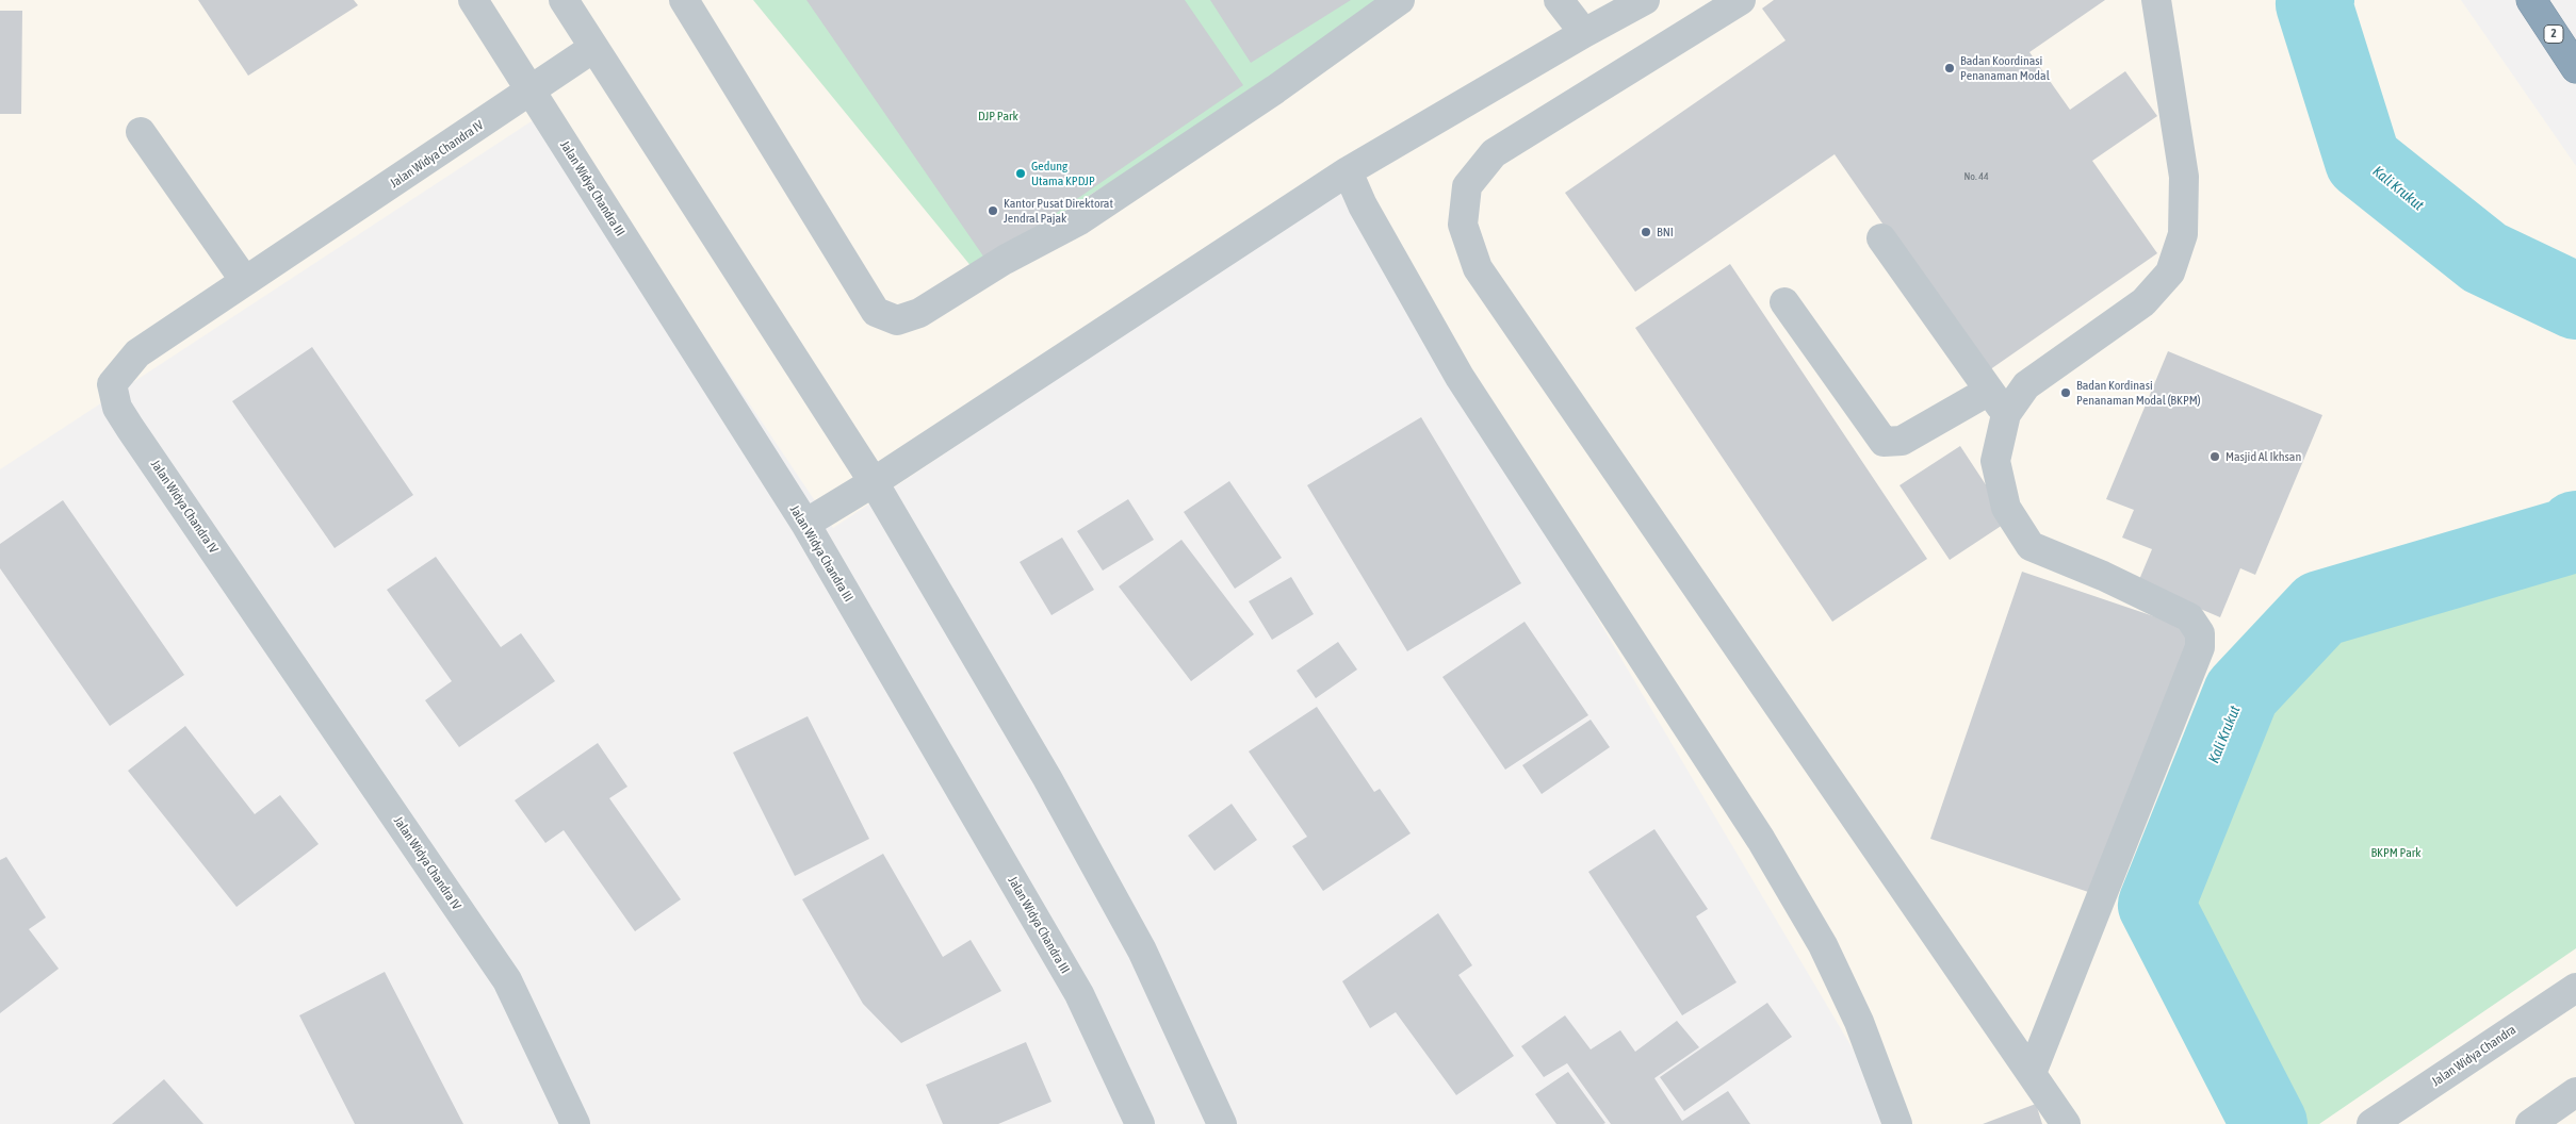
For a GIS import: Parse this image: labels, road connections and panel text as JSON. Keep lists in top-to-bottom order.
{
  "streets": {
    "highway": ["2"],
    "street": ["Jalan Widya Chandra IV", "Jalan Widya Chandra III", "Jalan Widya Chandra"]
  },
  "crossings": [
    ["Jalan Widya Chandra IV", "Jalan Widya Chandra III"]
  ],
  "water": ["Kali Krukut"],
  "parks": ["DJP Park", "BKPM Park"],
  "places": [
    "Badan Koordinasi Penanaman Modal",
    "Gedung Utama KPDJP",
    "Kantor Pusat Direktorat Jendral Pajak",
    "BNI",
    "Badan Kordinasi Penanaman Modal (BKPM)",
    "Masjid Al Ikhsan"
  ],
  "house_numbers": ["No. 44"]
}
